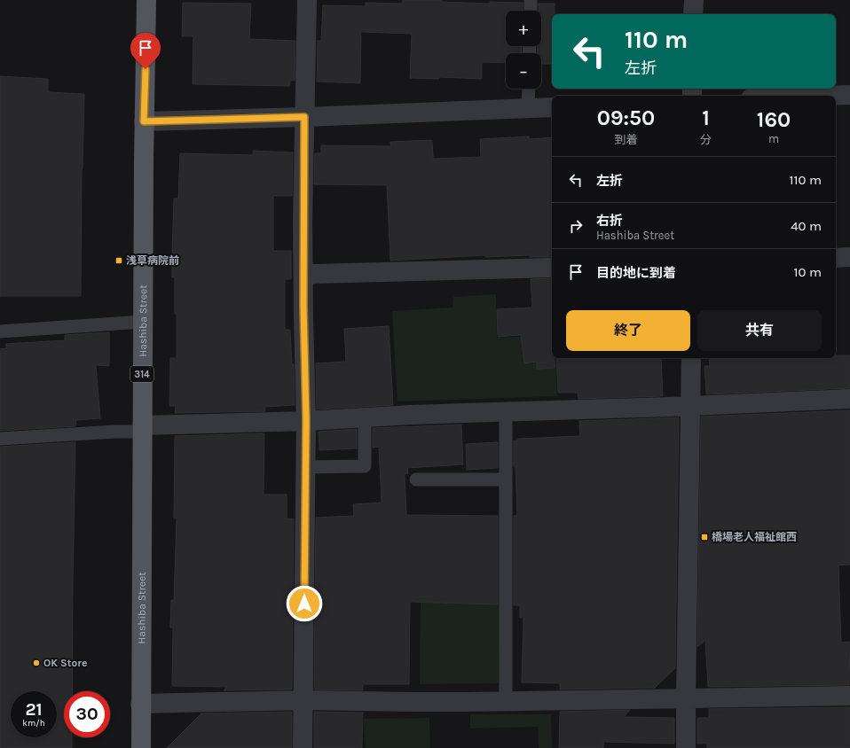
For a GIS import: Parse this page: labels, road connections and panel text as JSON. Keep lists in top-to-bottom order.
{
  "streets": {
    "main road": ["Hashiba Street", "314"]
  },
  "places": {
    "transit": ["浅草病院前", "橋場老人福祉館西"],
    "other": ["OK Store"]
  },
  "page": {
    "map_buttons": ["+", "−"],
    "turn": ["110 m", "左折"],
    "eta": [
      "09:50",
      "到着",
      "1",
      "分",
      "160",
      "m"
    ],
    "list": [
      {
        "name": "左折",
        "value": "110 m"
      },
      {
        "name": "右折",
        "note": "Hashiba Street",
        "value": "40 m"
      },
      {
        "name": "目的地に到着",
        "value": "10 m"
      }
    ],
    "buttons": ["終了", "共有"],
    "speed": "21 km/h",
    "limit": "30"
  }
}
